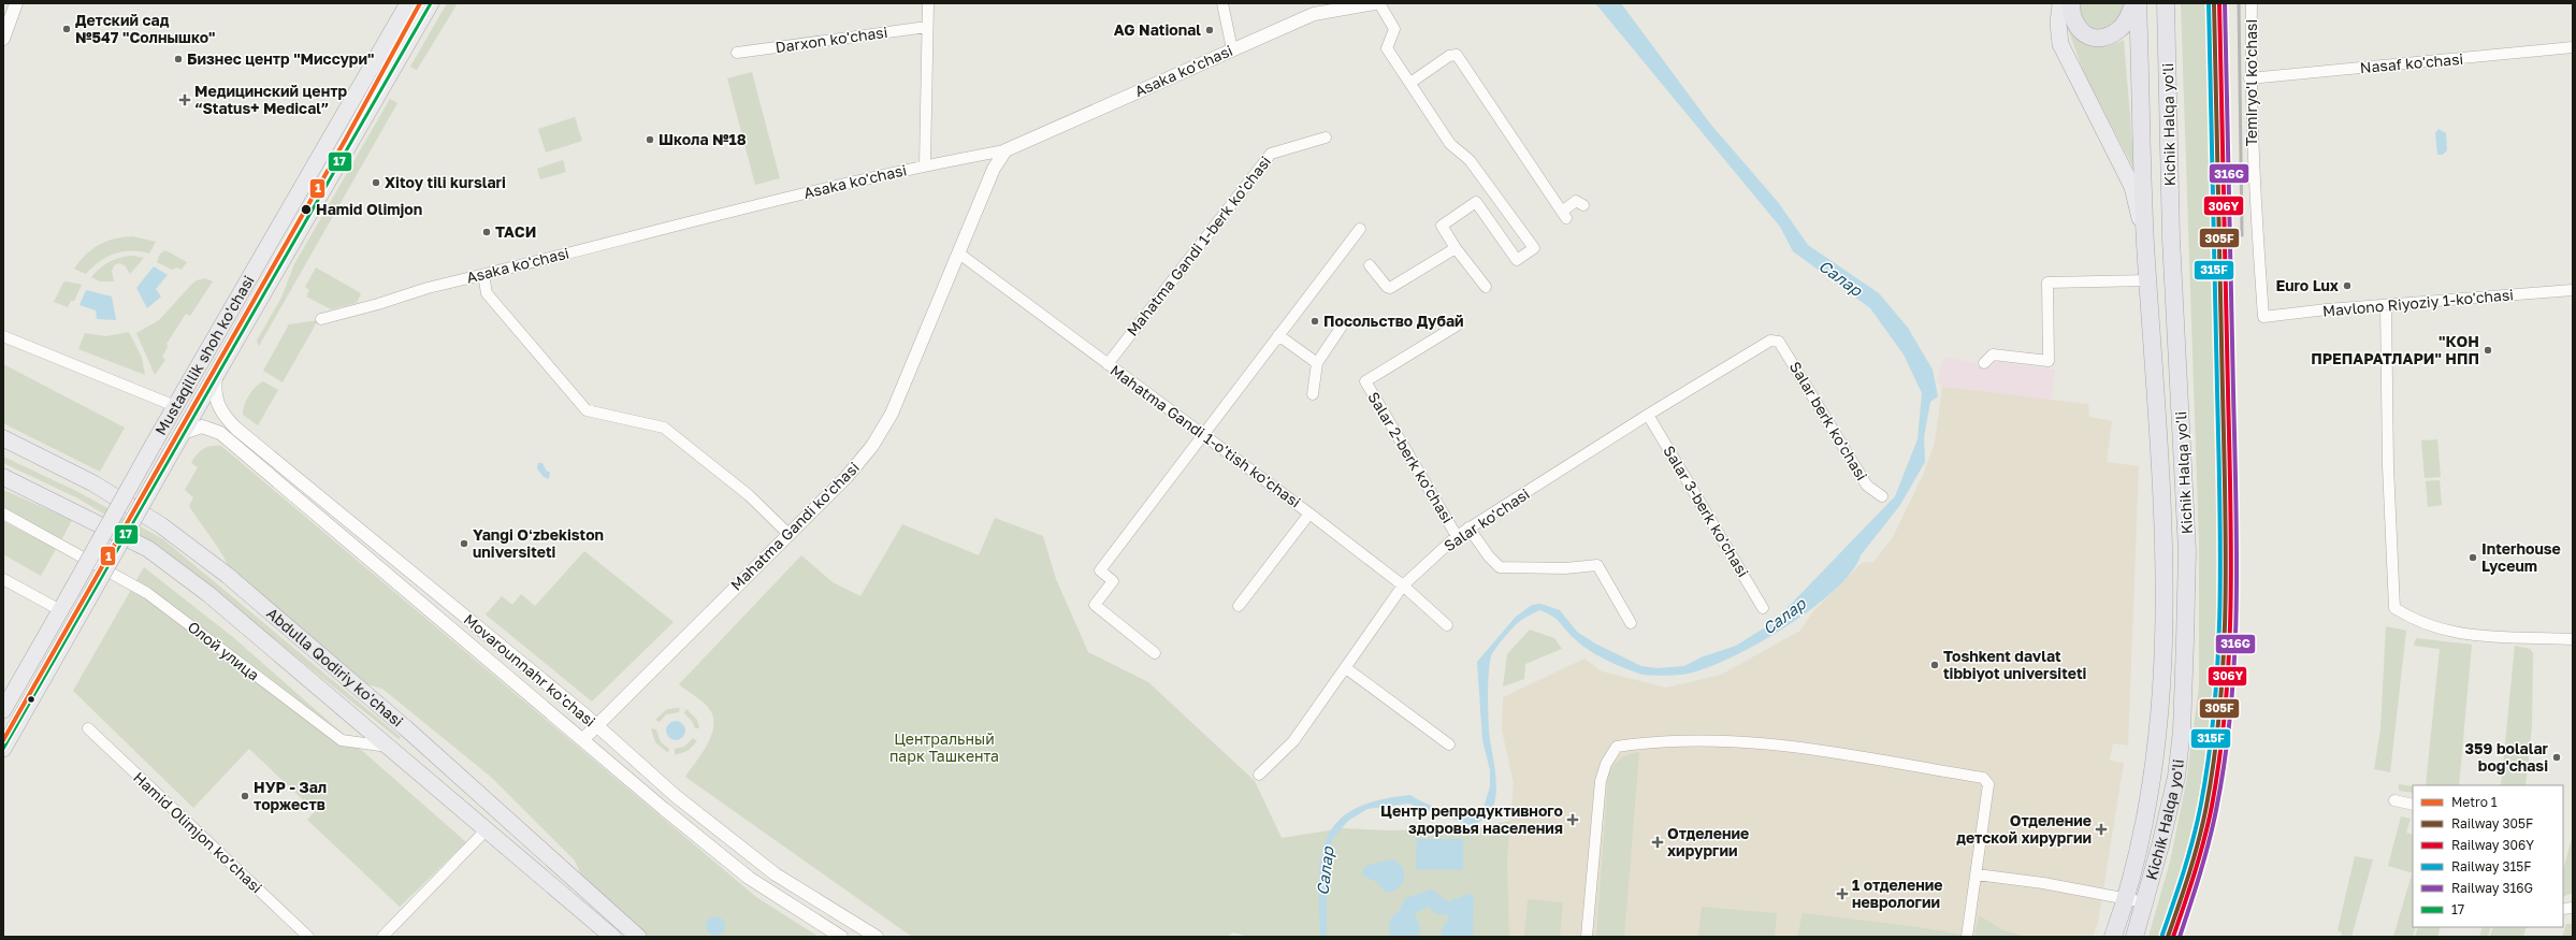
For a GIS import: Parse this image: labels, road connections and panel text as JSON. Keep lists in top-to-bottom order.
{
  "streets": {
    "highway": ["Kichik Halqa yo'li"],
    "main road": ["Mustaqillik shoh ko'chasi", "Abdulla Qodiriy ko'chasi"],
    "street": [
      "Darxon ko'chasi",
      "Nasaf ko'chasi",
      "Asaka ko'chasi",
      "Temiryo'l ko'chasi",
      "Mahatma Gandi 1-berk ko'chasi",
      "Mavlono Riyoziy 1-ko'chasi",
      "Salar berk ko'chasi",
      "Mahatma Gandi 1-o'tish ko'chasi",
      "Salar 2-berk ko'chasi",
      "Salar 3-berk ko'chasi",
      "Salar ko'chasi",
      "Mahatma Gandi ko'chasi",
      "Олой улица",
      "Movarounnahr ko'chasi",
      "Hamid Olimjon ko’chasi"
    ]
  },
  "crossings": [
    ["Nasaf ko'chasi", "Temiryo'l ko'chasi"],
    ["Asaka ko'chasi", "Mahatma Gandi ko'chasi"],
    ["Temiryo'l ko'chasi", "Mavlono Riyoziy 1-ko'chasi"],
    ["Mahatma Gandi 1-berk ko'chasi", "Mahatma Gandi 1-o'tish ko'chasi"],
    ["Mustaqillik shoh ko'chasi", "Movarounnahr ko'chasi"],
    ["Salar berk ko'chasi", "Salar ko'chasi"],
    ["Mahatma Gandi 1-o'tish ko'chasi", "Salar ko'chasi"],
    ["Mahatma Gandi 1-o'tish ko'chasi", "Mahatma Gandi ko'chasi"],
    ["Salar 2-berk ko'chasi", "Salar ko'chasi"],
    ["Salar 3-berk ko'chasi", "Salar ko'chasi"],
    ["Mahatma Gandi ko'chasi", "Movarounnahr ko'chasi"],
    ["Олой улица", "Abdulla Qodiriy ko'chasi"]
  ],
  "water": ["Салар"],
  "parks": ["Центральный парк Ташкента"],
  "places": {
    "other": [
      "Детский сад №547 \"Солнышко\"",
      "AG National",
      "Бизнес центр \"Миссури\"",
      "Школа №18",
      "Xitoy tili kurslari",
      "Hamid Olimjon",
      "ТАСИ",
      "Euro Lux",
      "Посольство Дубай",
      "\"КОН ПРЕПАРАТЛАРИ\" НПП",
      "Yangi Oʻzbekiston universiteti",
      "Interhouse Lyceum",
      "Toshkent davlat tibbiyot universiteti",
      "359 bolalar bog'chasi",
      "НУР - Зал торжеств"
    ],
    "health": [
      "Медицинский центр “Status+ Medical”",
      "Центр репродуктивного здоровья населения",
      "Отделение детской хирургии",
      "Отделение хирургии",
      "1 отделение неврологии"
    ]
  },
  "lines": [
    "metro line 1",
    "rail line 305F",
    "rail line 306Y",
    "rail line 315F",
    "rail line 316G",
    "transit line 17"
  ],
  "legend": [
    "Metro 1",
    "Railway 305F",
    "Railway 306Y",
    "Railway 315F",
    "Railway 316G",
    "17"
  ]
}
